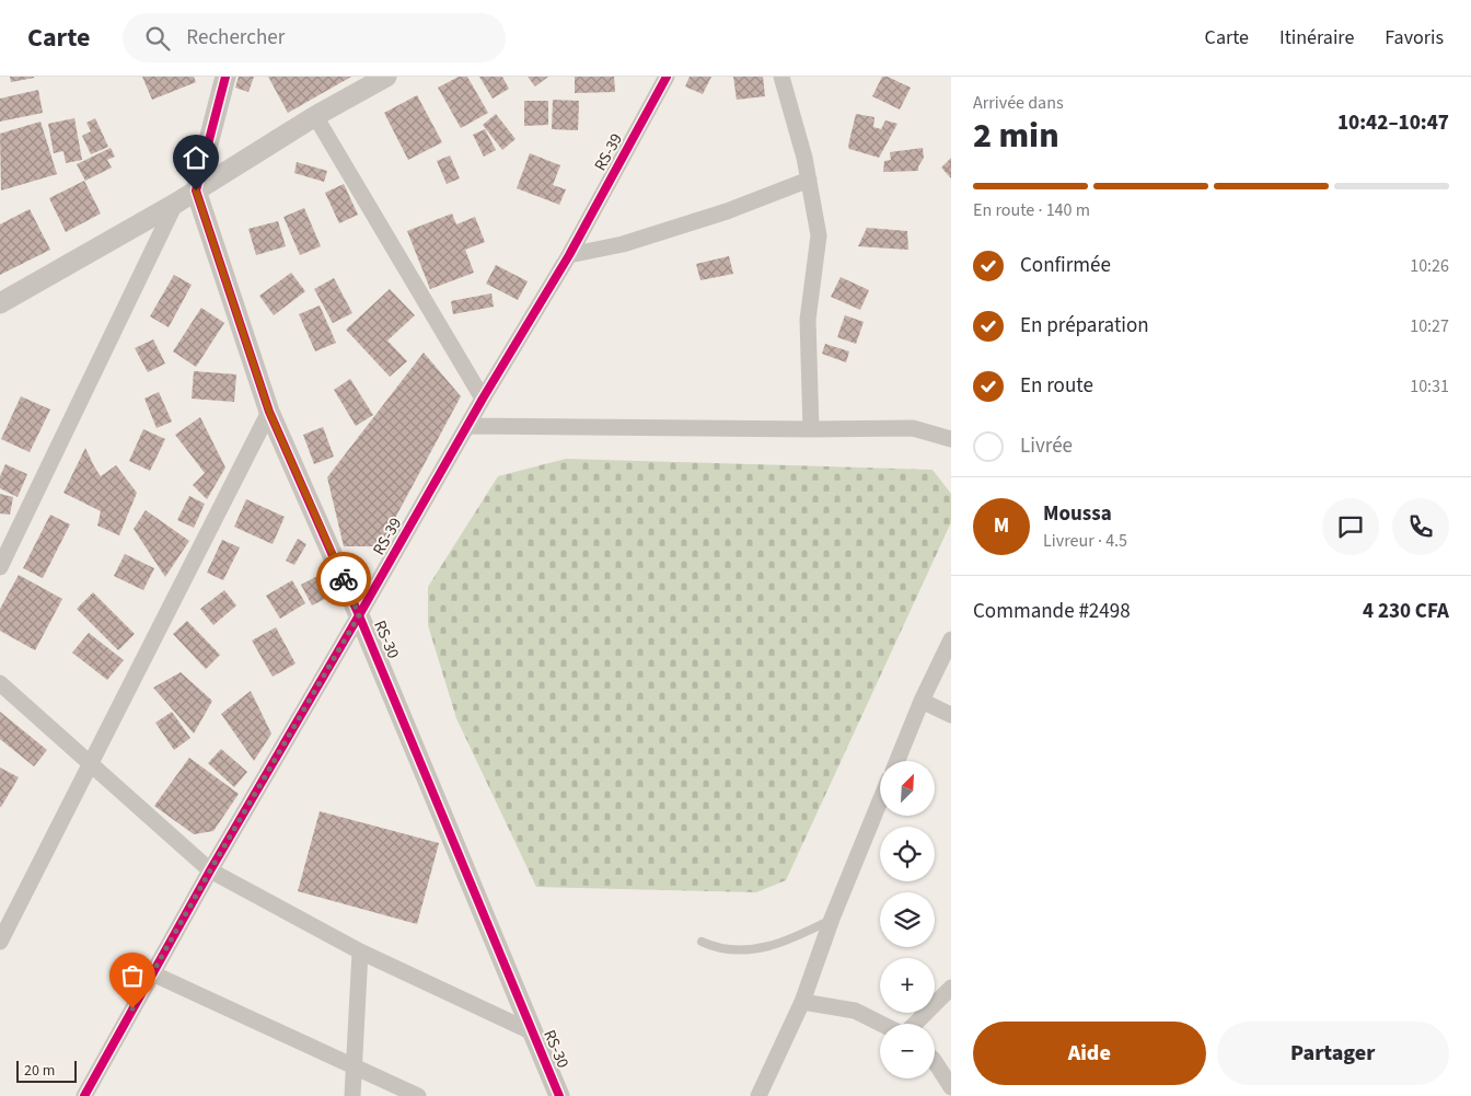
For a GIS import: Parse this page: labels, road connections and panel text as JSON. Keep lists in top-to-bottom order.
{
  "streets": {
    "street": ["RS-39", "RS-30"]
  },
  "crossings": [
    ["RS-39", "RS-30"]
  ],
  "scale_bar": "20 m",
  "north": "top right",
  "page": {
    "header": "Carte",
    "search": "Rechercher",
    "nav": ["Carte", "Itinéraire", "Favoris"],
    "heading": ["2 min", "Arrivée dans", "10:42–10:47"],
    "panel": [
      "Moussa",
      "Livreur · 4.5",
      "Commande #2498",
      "4 230 CFA"
    ],
    "bar": "En route · 140 m",
    "list": [
      ["Confirmée", "10:26"],
      ["En préparation", "10:27"],
      ["En route", "10:31"],
      "Livrée"
    ],
    "round": "M",
    "map_buttons": ["+", "−"],
    "buttons": ["Aide", "Partager"],
    "scale": "20 m"
  }
}
